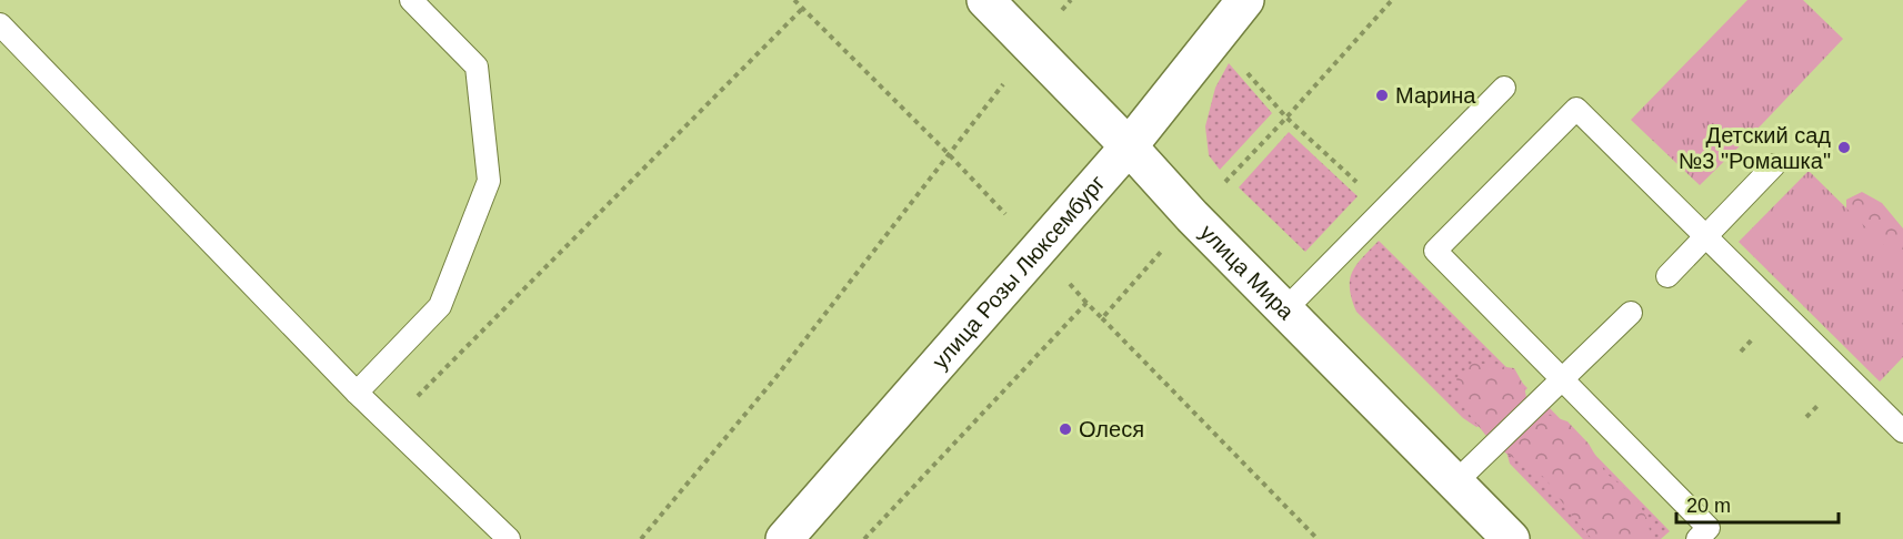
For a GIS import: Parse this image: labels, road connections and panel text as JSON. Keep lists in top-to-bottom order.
{
  "streets": {
    "main road": ["улица Мира", "улица Розы Люксембург"]
  },
  "crossings": [
    ["улица Мира", "улица Розы Люксембург"]
  ],
  "places": ["Марина", "Детский сад №3 \"Ромашка\"", "Олеся"],
  "scale_bar": "20 m"
}
